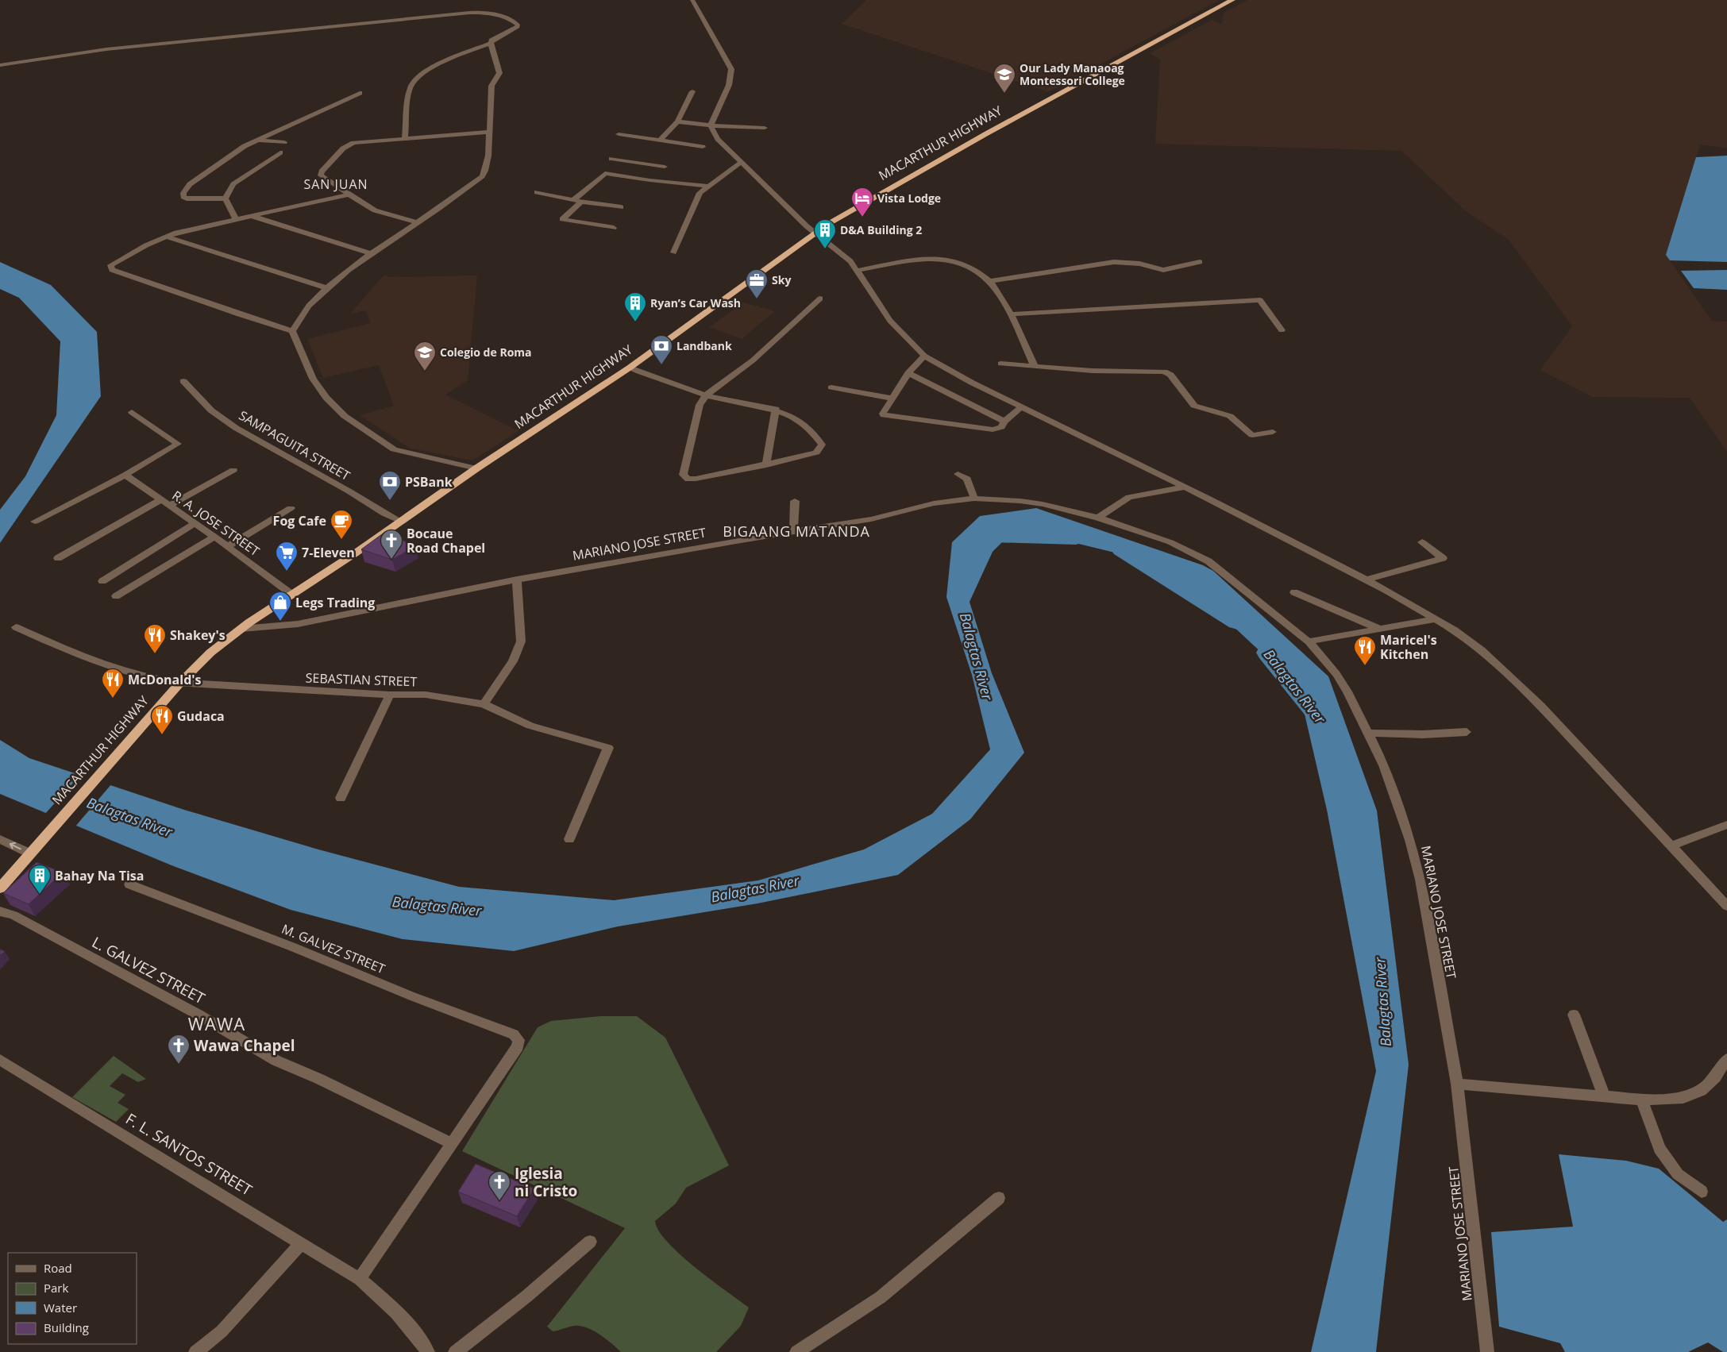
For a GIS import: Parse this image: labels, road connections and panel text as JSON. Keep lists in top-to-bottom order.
{
  "streets": {
    "highway": ["MACARTHUR HIGHWAY"],
    "street": [
      "SAMPAGUITA STREET",
      "R. A. JOSE STREET",
      "MARIANO JOSE STREET",
      "SEBASTIAN STREET",
      "M. GALVEZ STREET",
      "L. GALVEZ STREET",
      "F. L. SANTOS STREET"
    ]
  },
  "crossings": [
    ["MACARTHUR HIGHWAY", "SAMPAGUITA STREET"],
    ["MACARTHUR HIGHWAY", "R. A. JOSE STREET"],
    ["MACARTHUR HIGHWAY", "MARIANO JOSE STREET"],
    ["MACARTHUR HIGHWAY", "SEBASTIAN STREET"],
    ["M. GALVEZ STREET", "L. GALVEZ STREET"]
  ],
  "districts": ["SAN JUAN", "BIGAANG MATANDA", "WAWA"],
  "water": ["Balagtas River"],
  "places": {
    "school or university": ["Our Lady Manaoag Montessori College", "Colegio de Roma"],
    "hotel": ["Vista Lodge"],
    "building": ["D&A Building 2", "Ryan’s Car Wash", "Bahay Na Tisa"],
    "office": ["Sky"],
    "bank": ["Landbank", "PSBank"],
    "cafe": ["Fog Cafe"],
    "church": ["Bocaue Road Chapel", "Wawa Chapel", "Iglesia ni Cristo"],
    "supermarket": ["7-Eleven"],
    "shop": ["Legs Trading"],
    "restaurant": [
      "Shakey's",
      "Maricel's Kitchen",
      "McDonald's",
      "Gudaca"
    ]
  },
  "legend": [
    "Road",
    "Park",
    "Water",
    "Building"
  ]
}
